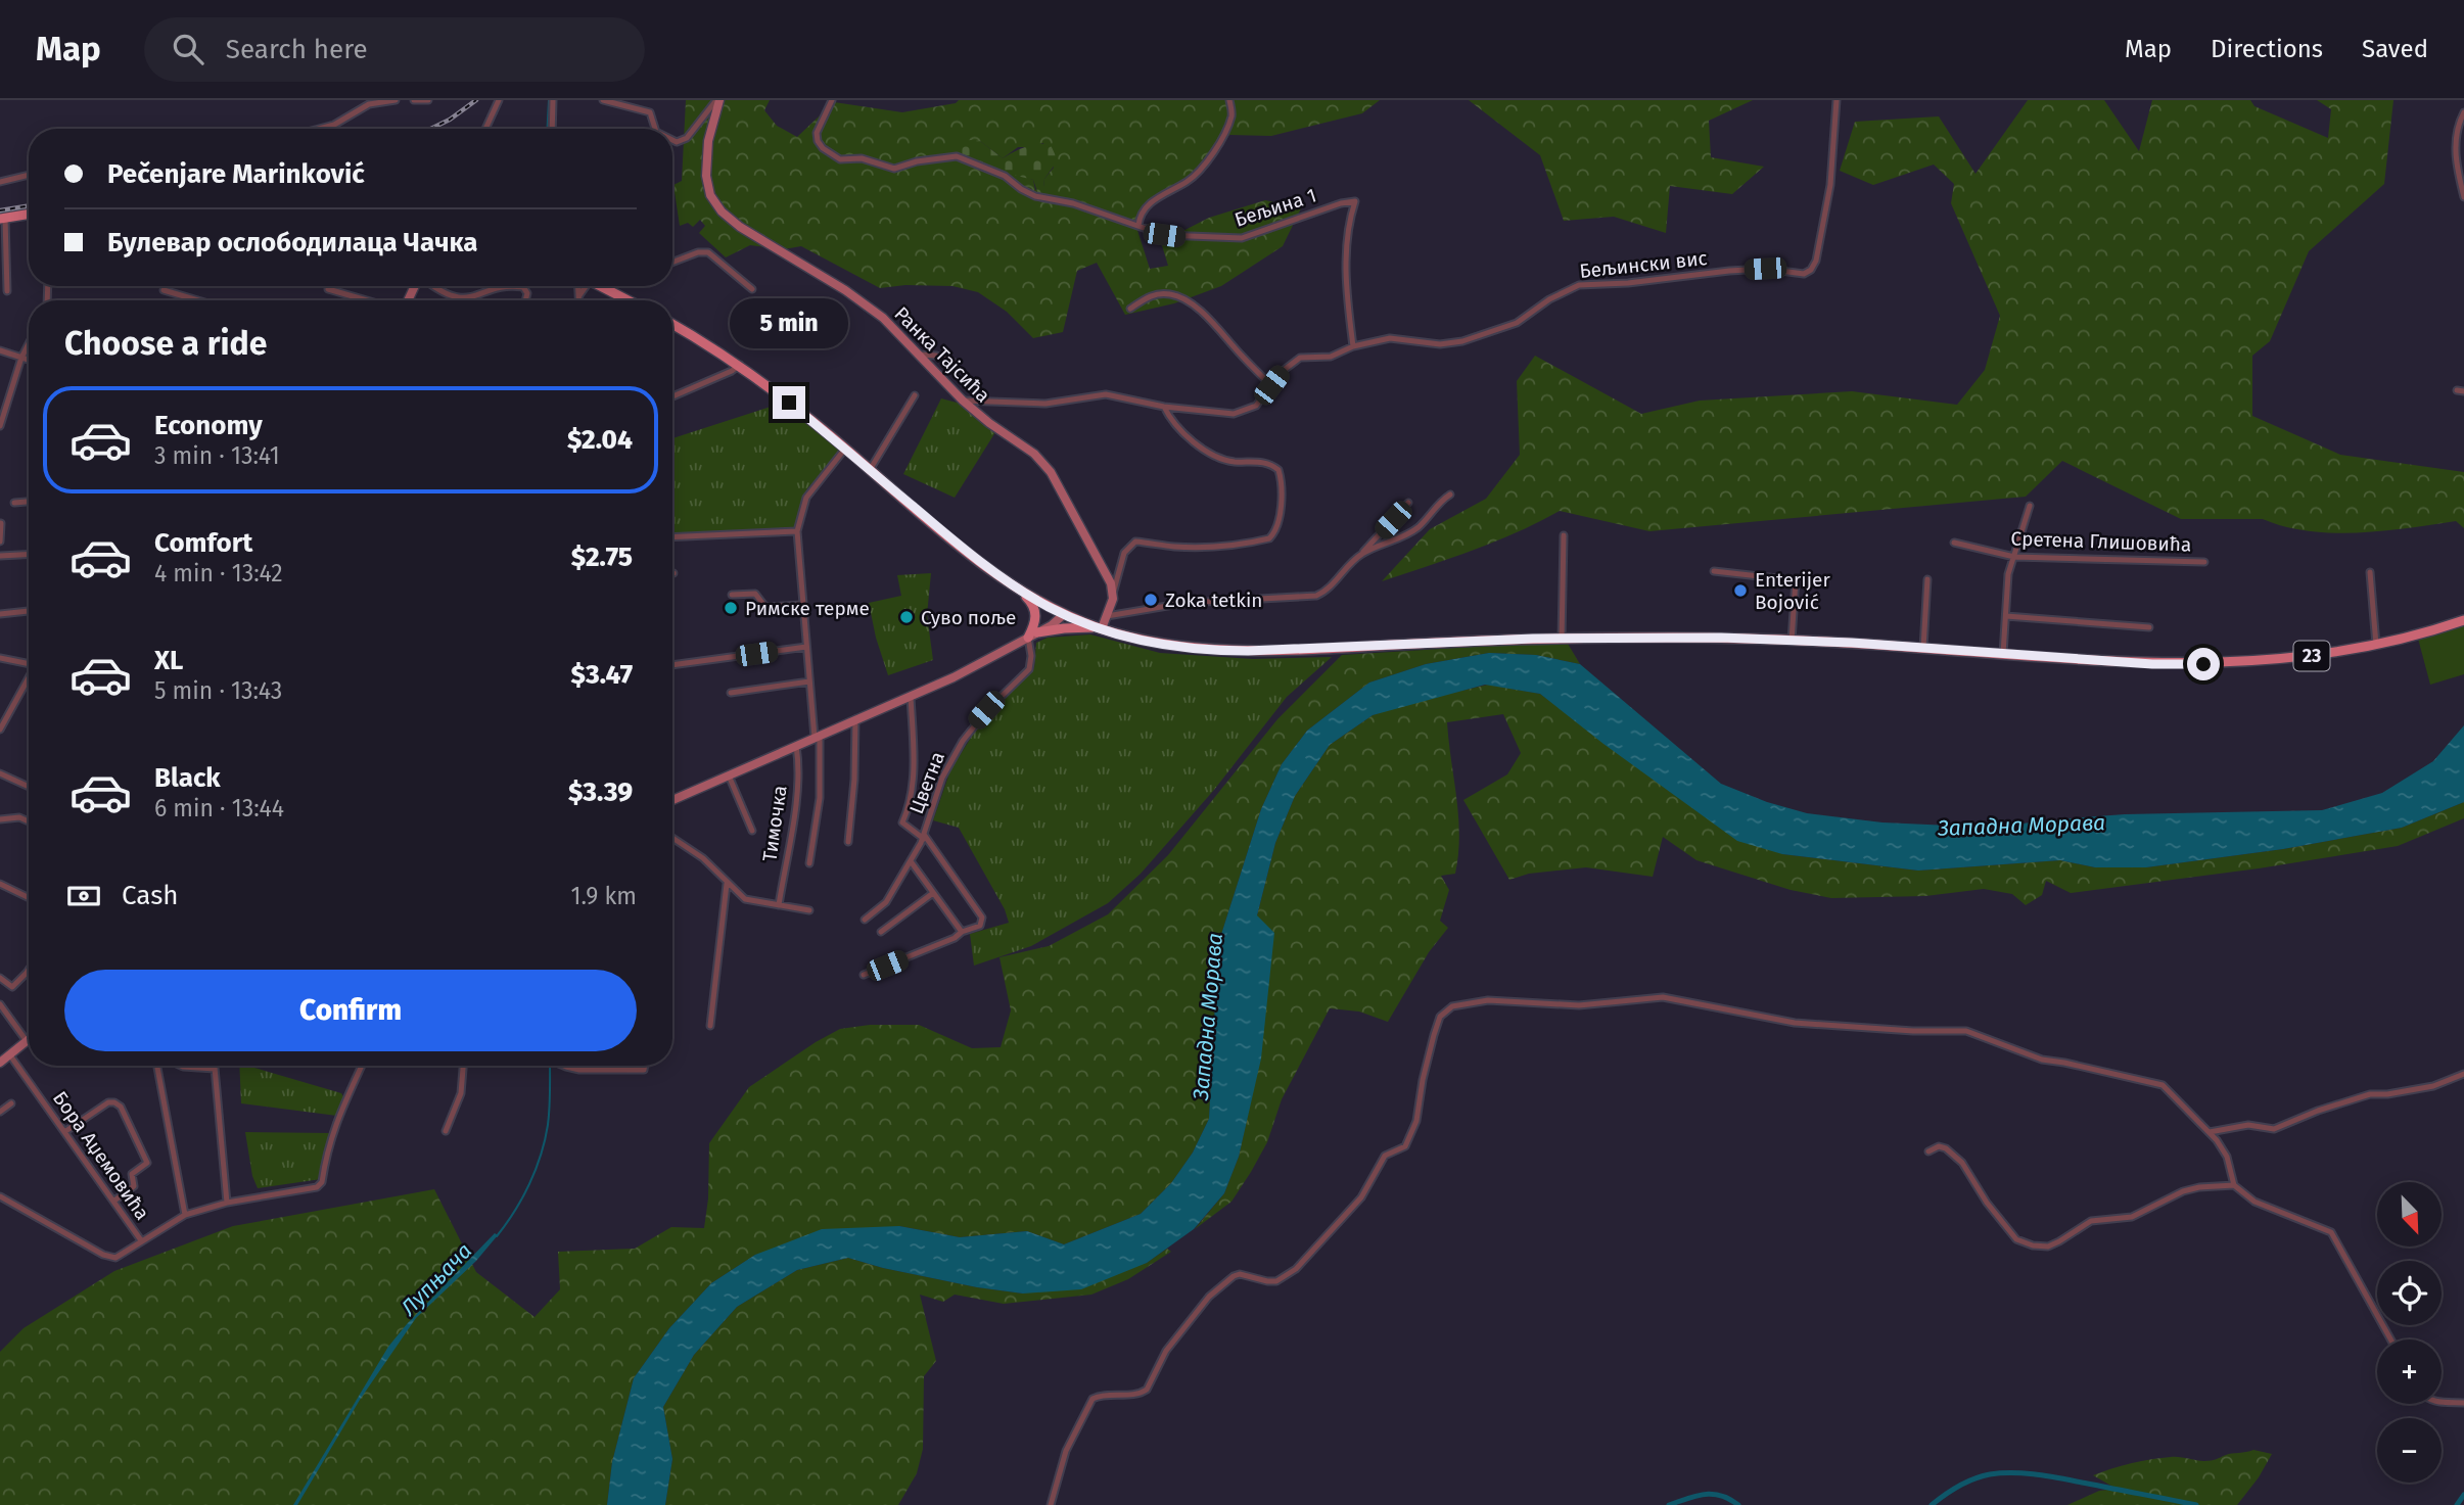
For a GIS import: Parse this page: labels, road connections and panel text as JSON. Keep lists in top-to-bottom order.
{
  "streets": {
    "main road": ["23"],
    "street": [
      "Бељина 1",
      "Бељински вис",
      "Ранка Тајсића",
      "Сретена Глишовића",
      "Цветна",
      "Тимочка",
      "Бора Аџемовића"
    ]
  },
  "crossings": [
    ["Бељина 1", "Бељински вис"],
    ["Бељински вис", "Ранка Тајсића"]
  ],
  "water": ["Западна Морава", "Лупњача"],
  "places": [
    "Enterijer Bojović",
    "Zoka tetkin",
    "Римске терме",
    "Суво поље"
  ],
  "north": "bottom right",
  "page": {
    "header": "Map",
    "search": "Search here",
    "nav": ["Map", "Directions", "Saved"],
    "banner": ["Pečenjare Marinković", "Булевар ослободилаца Чачка"],
    "bubble": "5 min",
    "heading": "Choose a ride",
    "list": [
      {
        "name": "Economy",
        "note": "3 min · 13:41",
        "value": "$2.04"
      },
      {
        "name": "Comfort",
        "note": "4 min · 13:42",
        "value": "$2.75"
      },
      {
        "name": "XL",
        "note": "5 min · 13:43",
        "value": "$3.47"
      },
      {
        "name": "Black",
        "note": "6 min · 13:44",
        "value": "$3.39"
      }
    ],
    "pay": ["Cash", "1.9 km"],
    "buttons": "Confirm",
    "map_buttons": ["+", "−"]
  }
}
